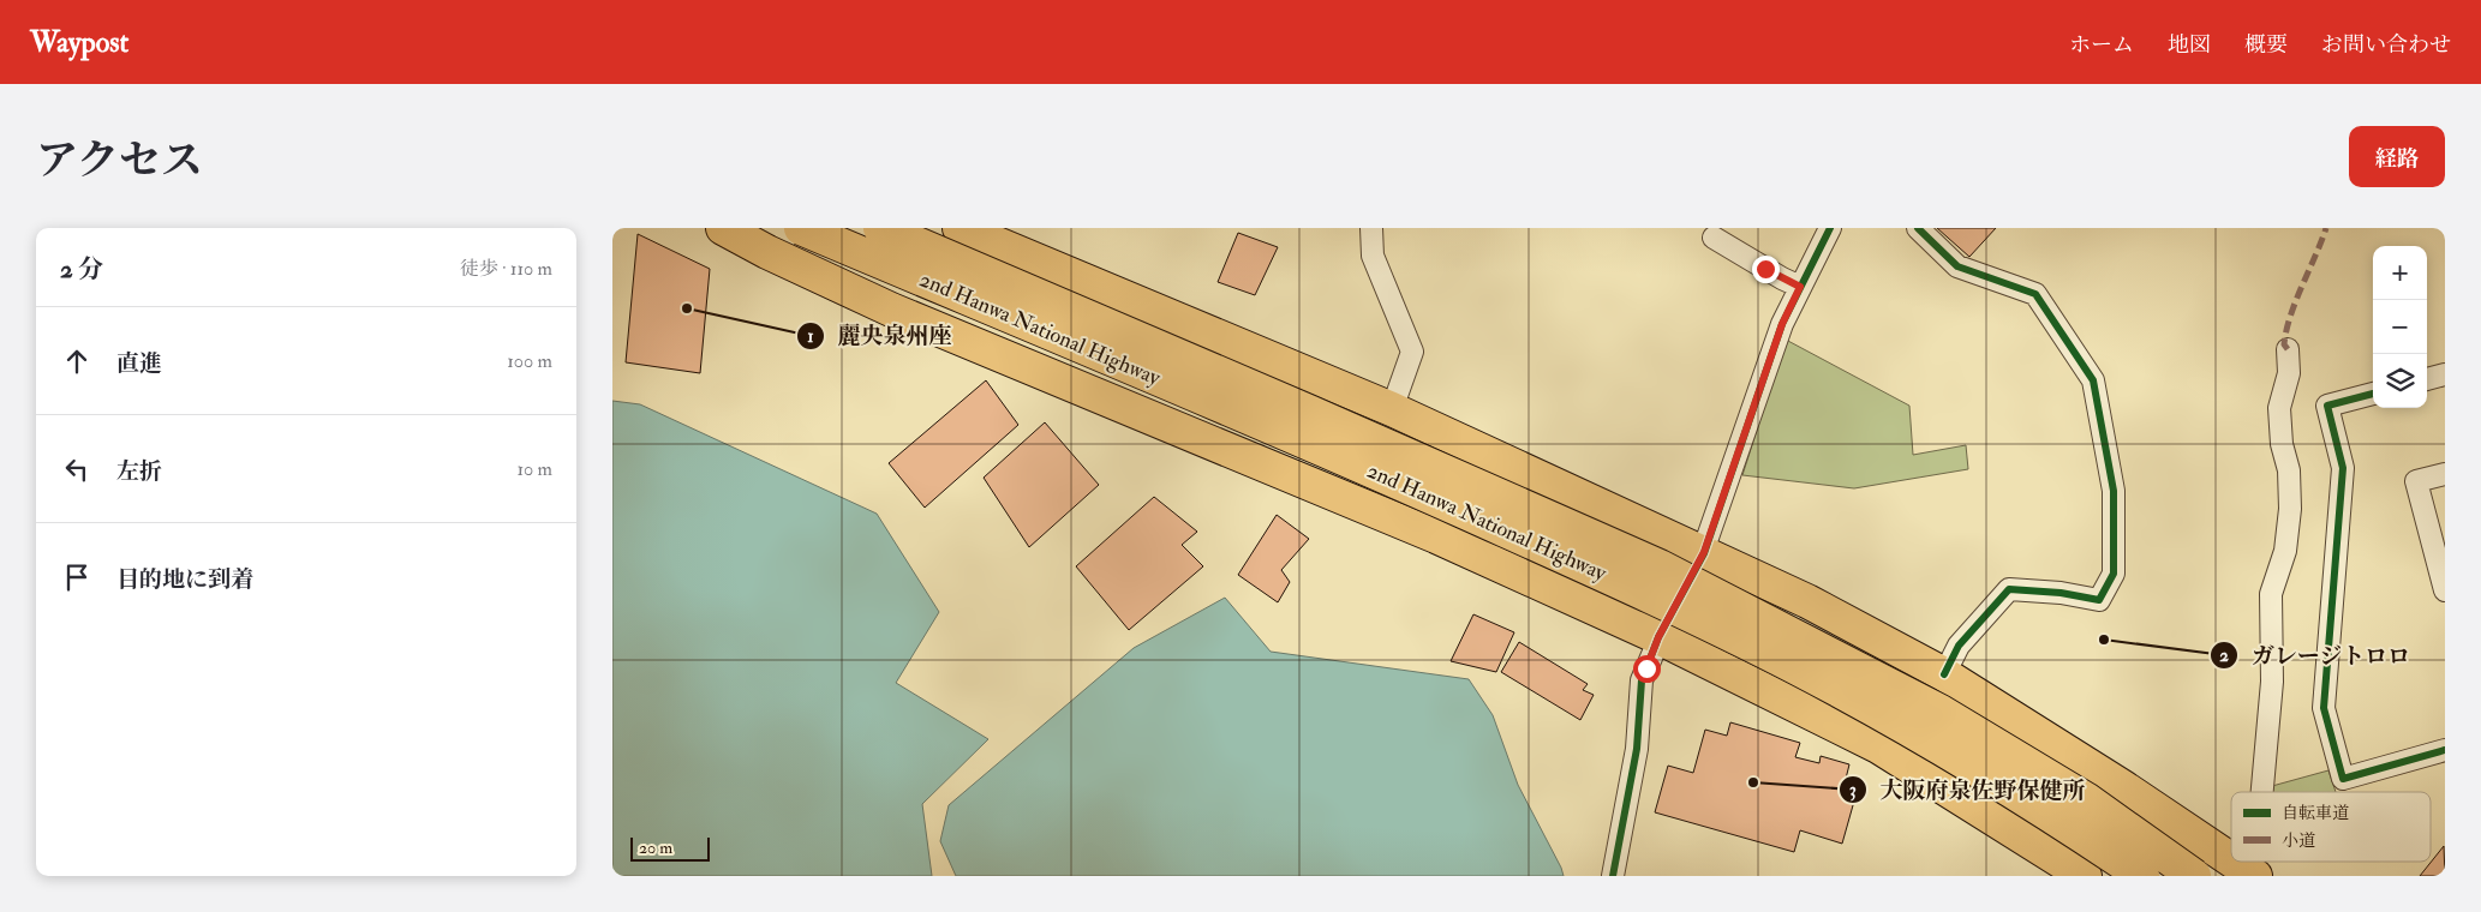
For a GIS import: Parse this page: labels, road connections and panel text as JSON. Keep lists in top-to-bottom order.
{
  "streets": {
    "highway": ["2nd Hanwa National Highway"]
  },
  "places": ["麗央泉州座", "ガレージトロロ", "大阪府泉佐野保健所"],
  "legend": ["自転車道", "小道"],
  "scale_bar": "20 m",
  "page": {
    "header": "Waypost",
    "nav": [
      "ホーム",
      "地図",
      "概要",
      "お問い合わせ"
    ],
    "title": "アクセス",
    "buttons": "経路",
    "heading": ["2 分", "徒歩 · 110 m"],
    "map_buttons": ["+", "−"],
    "list": [
      ["直進", "100 m"],
      ["左折", "10 m"],
      "目的地に到着"
    ],
    "scale": "20 m"
  }
}
